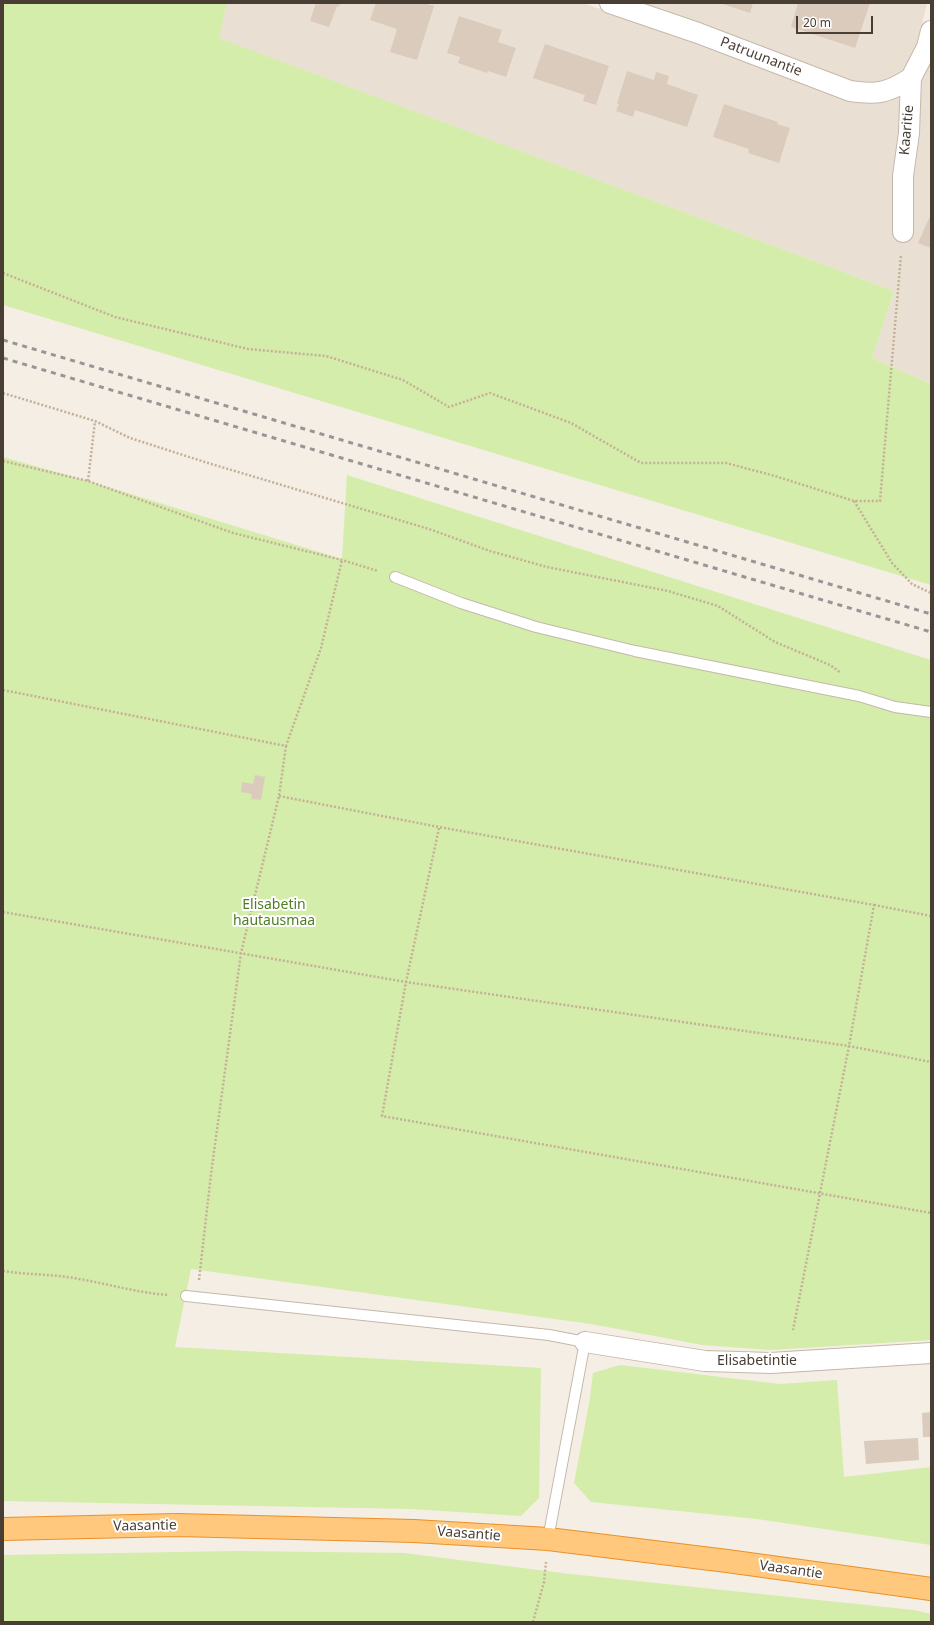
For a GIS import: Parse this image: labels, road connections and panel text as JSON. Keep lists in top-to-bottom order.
{
  "streets": {
    "highway": ["Vaasantie"],
    "street": ["Patruunantie", "Kaaritie", "Elisabetintie"]
  },
  "crossings": [
    ["Patruunantie", "Kaaritie"]
  ],
  "parks": ["Elisabetin hautausmaa"],
  "scale_bar": "20 m"
}
